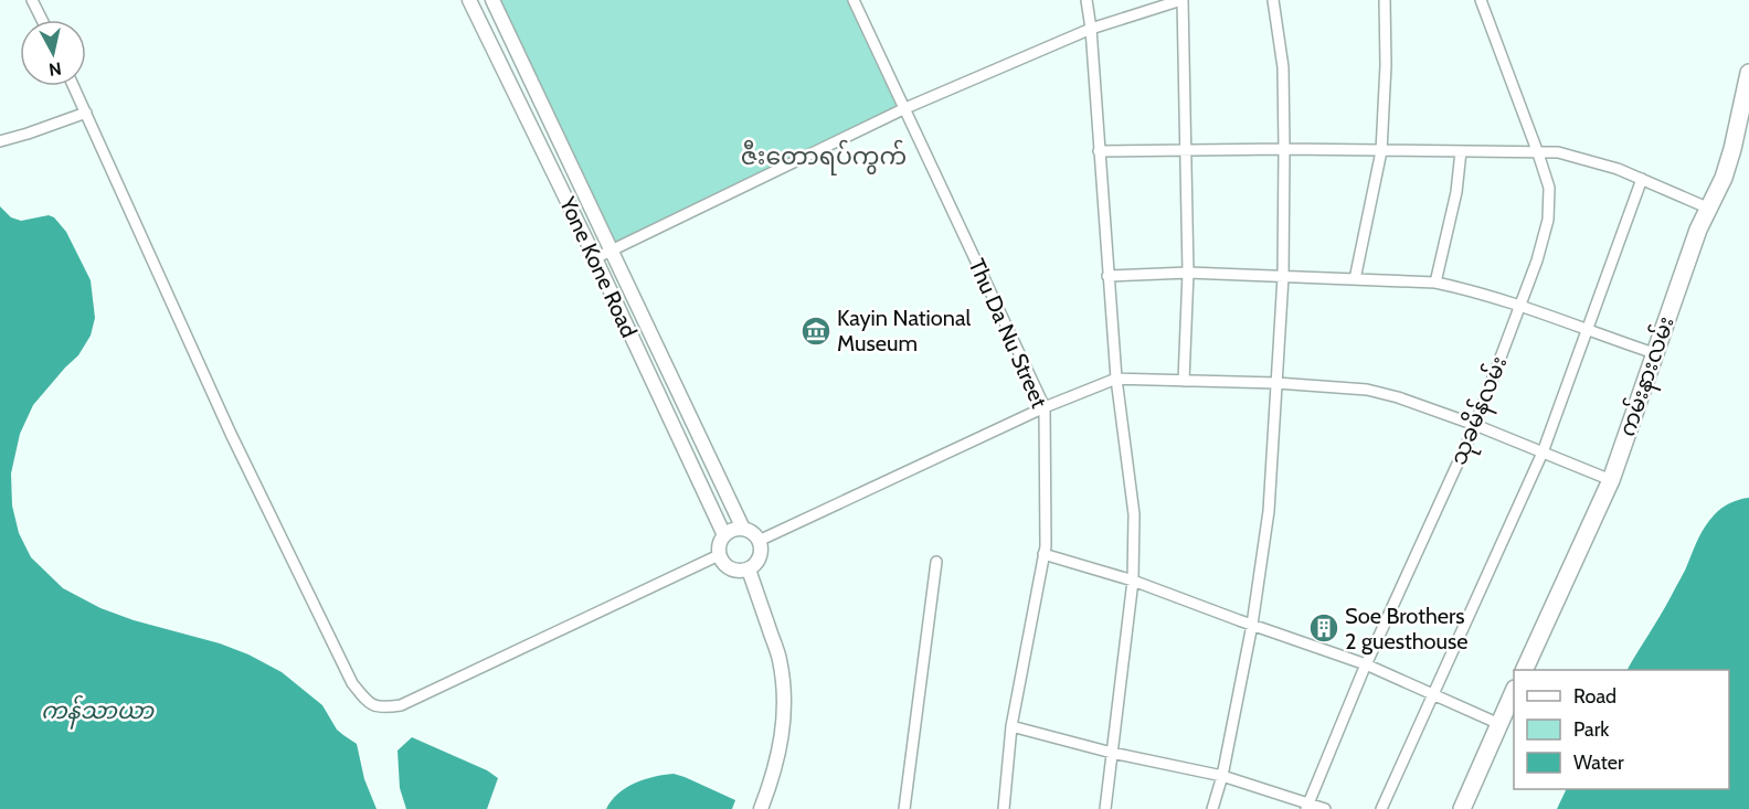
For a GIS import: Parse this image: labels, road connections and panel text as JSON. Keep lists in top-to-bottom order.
{
  "streets": {
    "main road": ["ကမ်းနားလမ်း"],
    "street": ["Yone Kone Road", "Thu Da Nu Street", "သုခမိန်လမ်း"]
  },
  "districts": ["ဇီးတောရပ်ကွက်"],
  "water": ["ကန်သာယာ"],
  "places": {
    "museum": ["Kayin National Museum"],
    "building": ["Soe Brothers 2 guesthouse"]
  },
  "legend": ["Road", "Park", "Water"],
  "north": "bottom"
}
